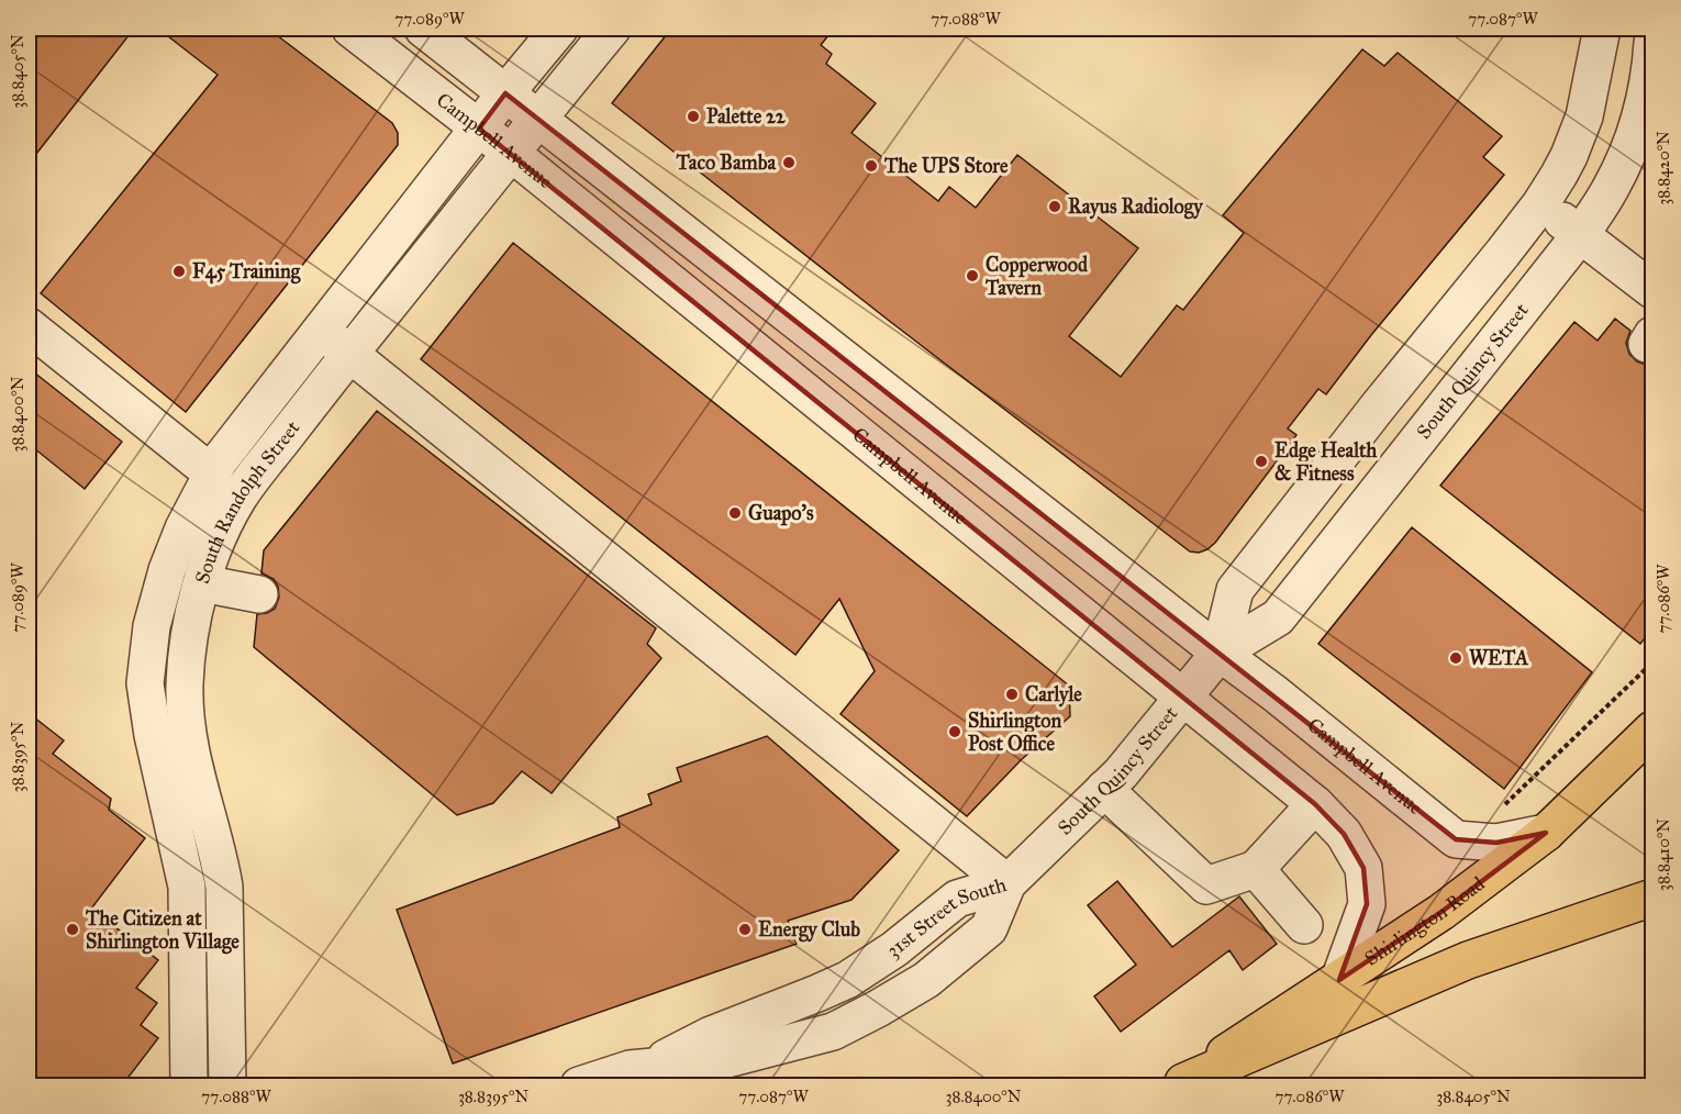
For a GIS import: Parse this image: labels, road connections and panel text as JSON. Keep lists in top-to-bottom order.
{
  "streets": {
    "main road": ["Shirlington Road"],
    "street": [
      "Campbell Avenue",
      "South Quincy Street",
      "South Randolph Street",
      "31st Street South"
    ]
  },
  "crossings": [
    ["Campbell Avenue", "South Quincy Street"],
    ["Campbell Avenue", "South Randolph Street"],
    ["Campbell Avenue", "Shirlington Road"],
    ["South Quincy Street", "31st Street South"]
  ],
  "places": [
    "Palette 22",
    "Taco Bamba",
    "The UPS Store",
    "Rayus Radiology",
    "F45 Training",
    "Copperwood Tavern",
    "Edge Health & Fitness",
    "Guapo's",
    "WETA",
    "Carlyle",
    "Shirlington Post Office",
    "The Citizen at Shirlington Village",
    "Energy Club"
  ],
  "coordinates": [
    "77.089°W",
    "77.088°W",
    "77.087°W",
    "38.8405°N",
    "38.8420°N",
    "38.8400°N",
    "77.086°W",
    "38.8395°N",
    "38.8410°N"
  ]
}
